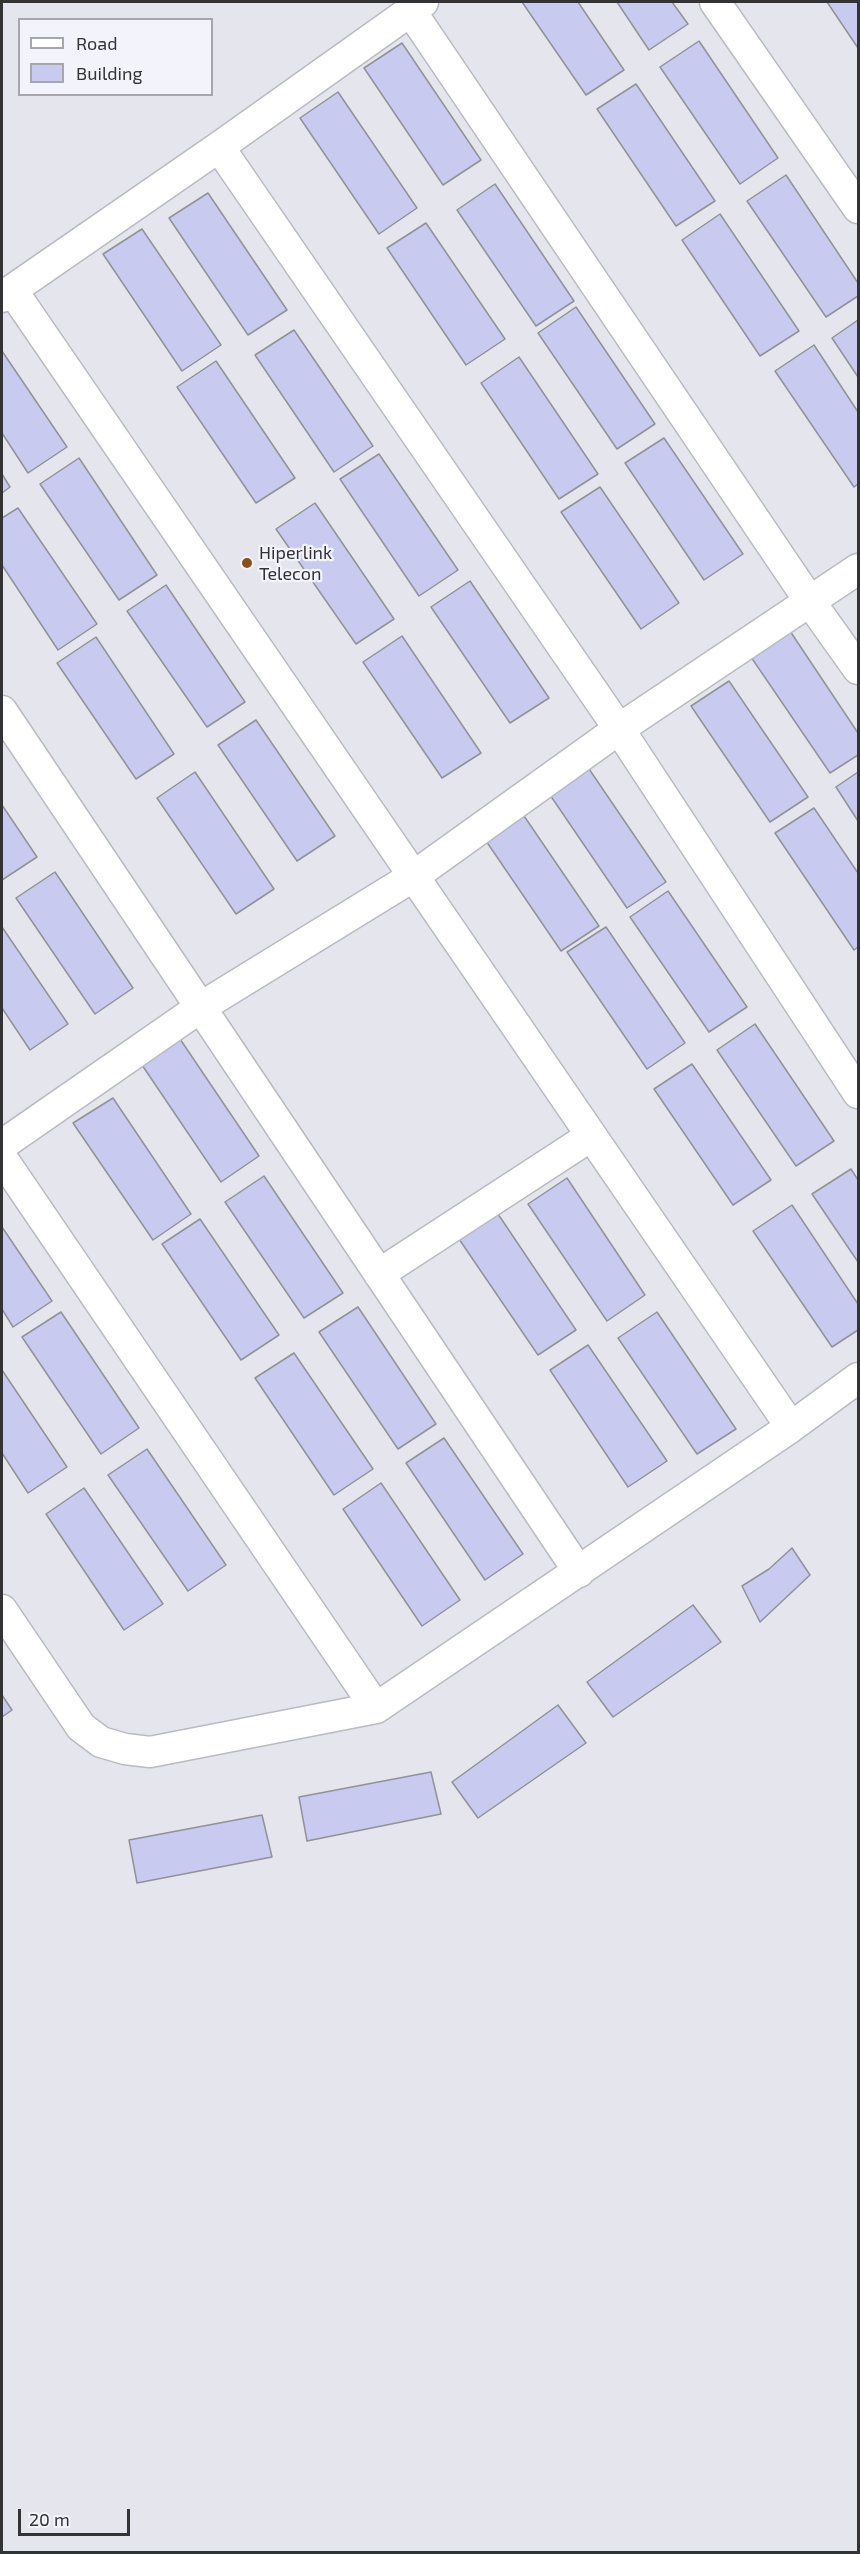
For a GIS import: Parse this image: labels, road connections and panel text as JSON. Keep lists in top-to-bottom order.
{
  "places": ["Hiperlink Telecon"],
  "legend": ["Road", "Building"],
  "scale_bar": "20 m"
}
